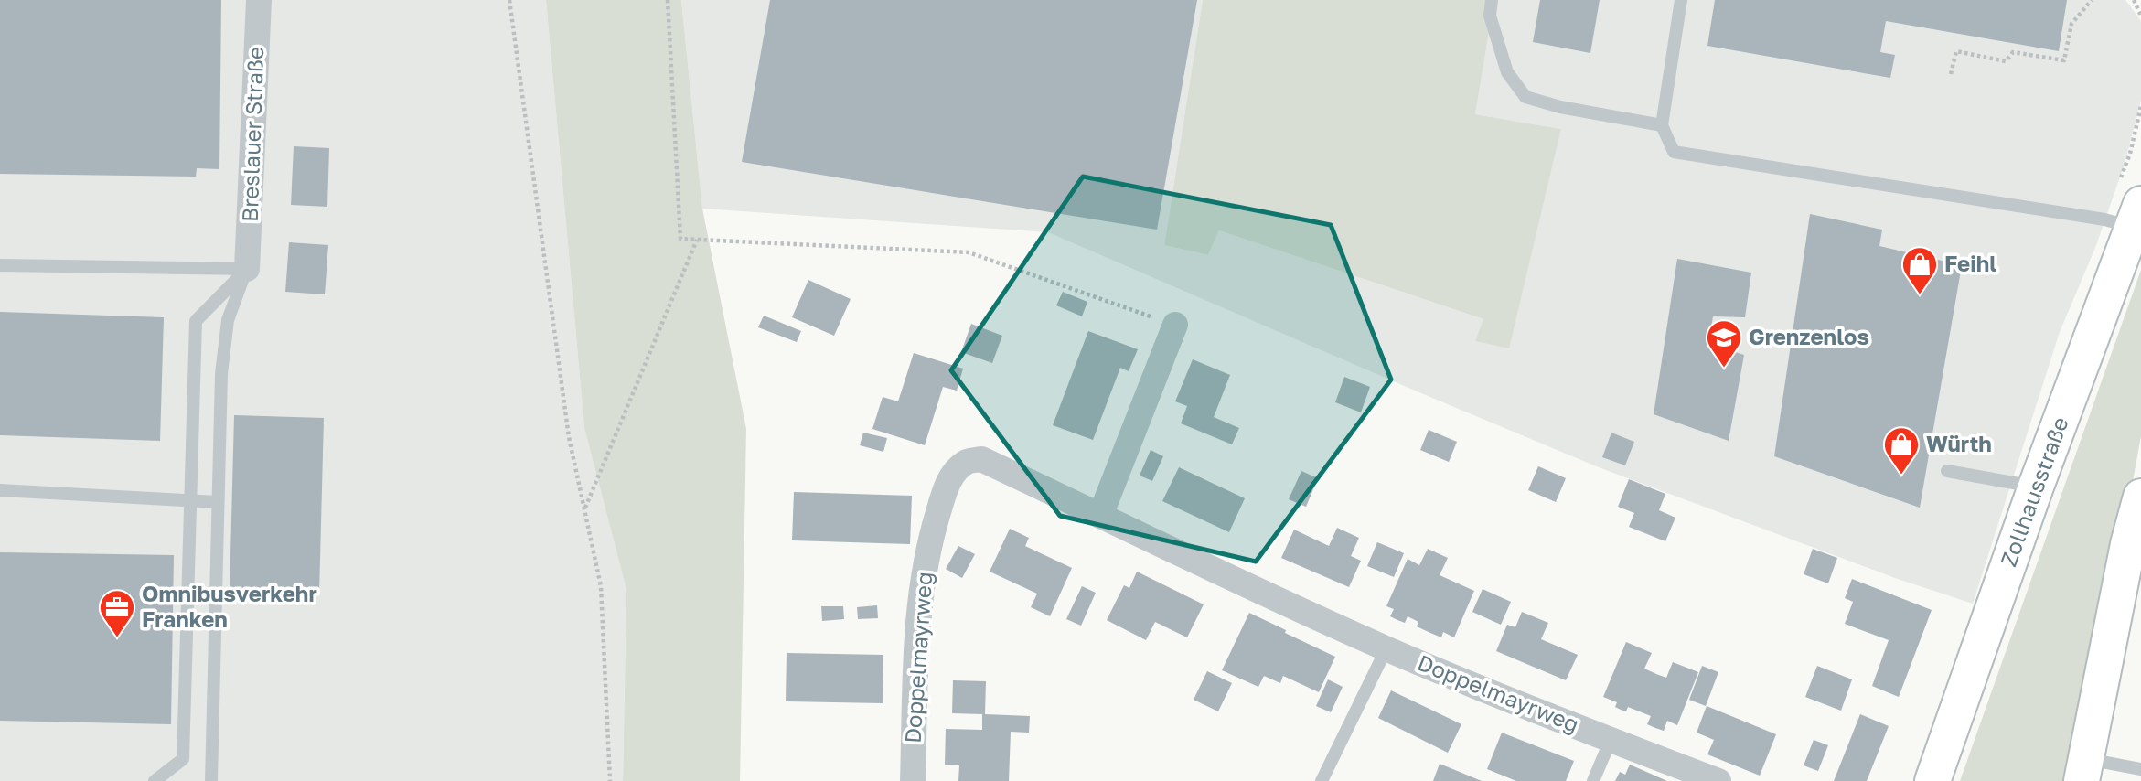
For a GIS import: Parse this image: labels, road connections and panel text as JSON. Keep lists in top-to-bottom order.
{
  "streets": {
    "main road": ["Zollhausstraße"],
    "street": ["Breslauer Straße", "Doppelmayrweg"]
  },
  "places": {
    "shop": ["Feihl", "Würth"],
    "school or university": ["Grenzenlos"],
    "office": ["Omnibusverkehr Franken"]
  }
}
